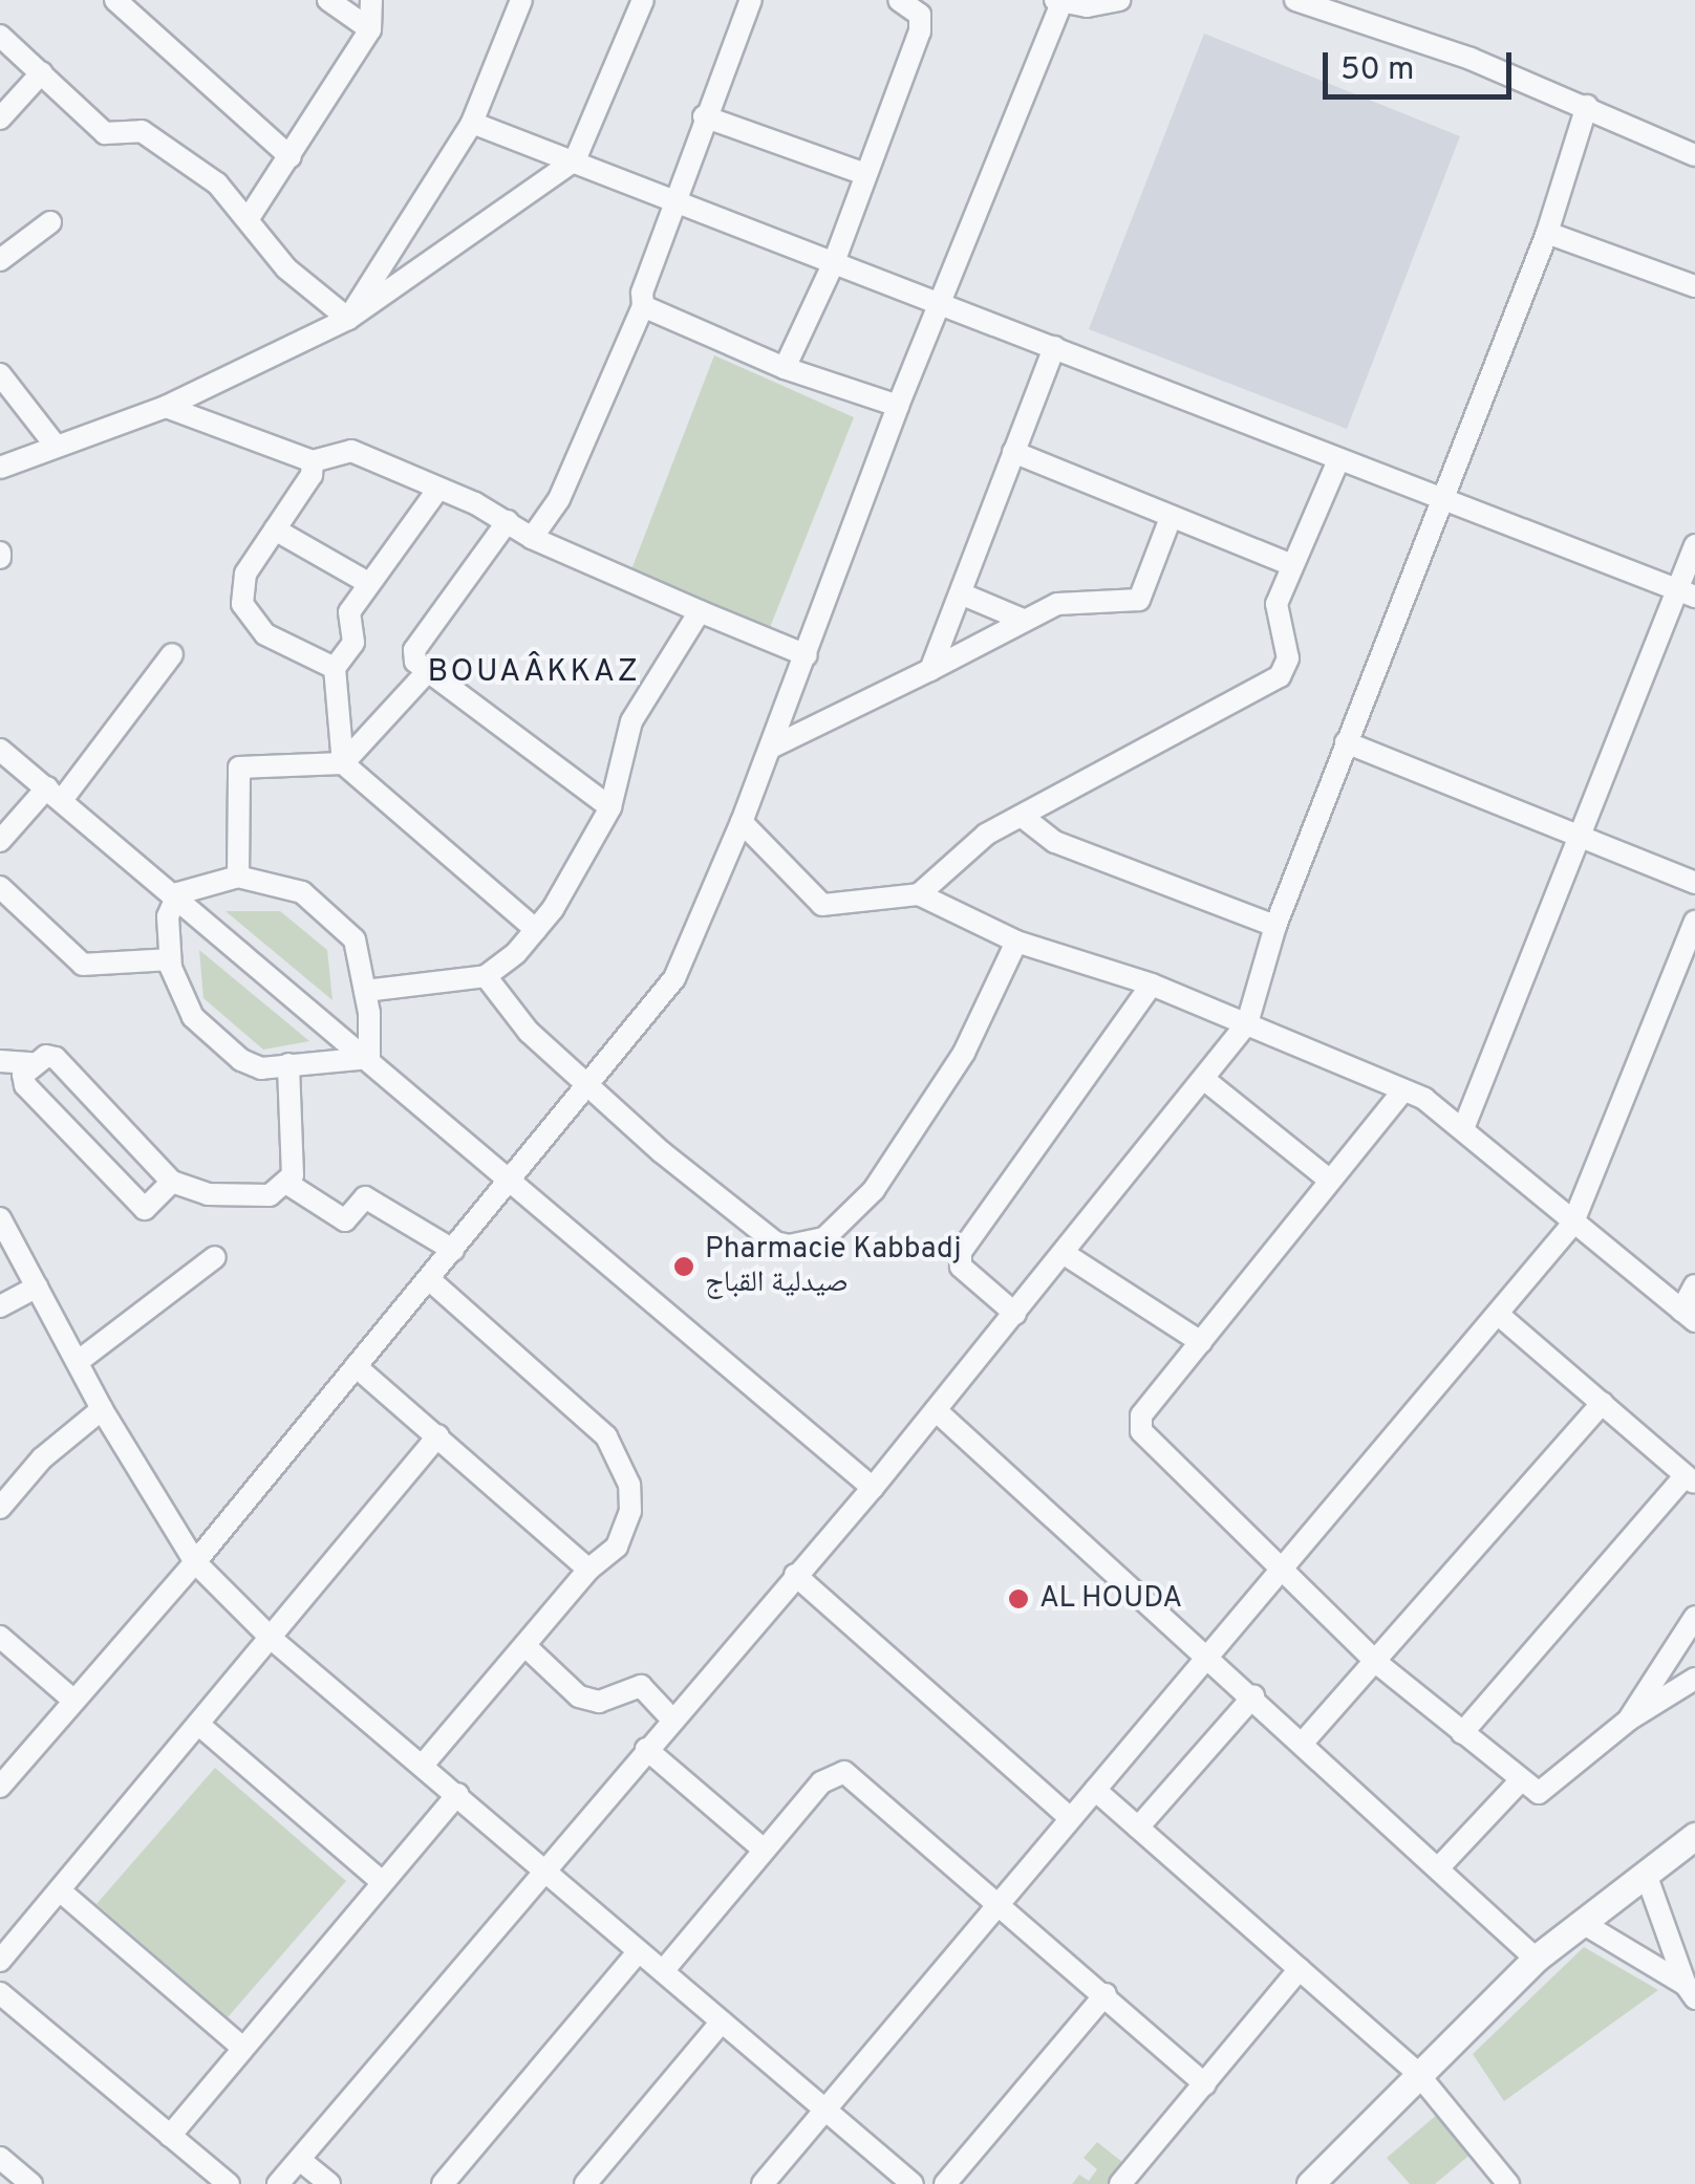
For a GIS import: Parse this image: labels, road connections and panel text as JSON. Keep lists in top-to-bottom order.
{
  "districts": ["BOUAÂKKAZ"],
  "places": ["Pharmacie Kabbadj صيدلية القباج", "AL HOUDA"],
  "scale_bar": "50 m"
}
